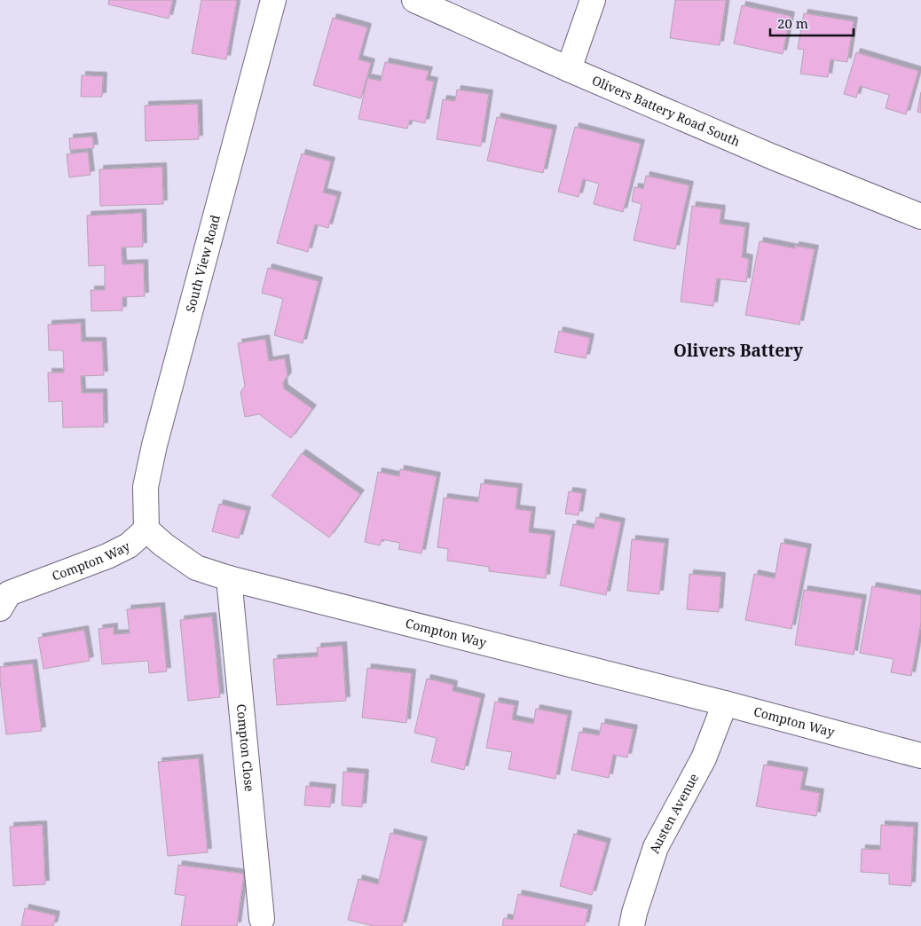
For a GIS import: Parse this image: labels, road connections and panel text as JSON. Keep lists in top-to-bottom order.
{
  "streets": {
    "street": [
      "Olivers Battery Road South",
      "South View Road",
      "Compton Way",
      "Compton Close",
      "Austen Avenue"
    ]
  },
  "crossings": [
    ["South View Road", "Compton Way"],
    ["Compton Way", "Compton Close"],
    ["Compton Way", "Austen Avenue"]
  ],
  "districts": ["Olivers Battery"],
  "scale_bar": "20 m"
}
